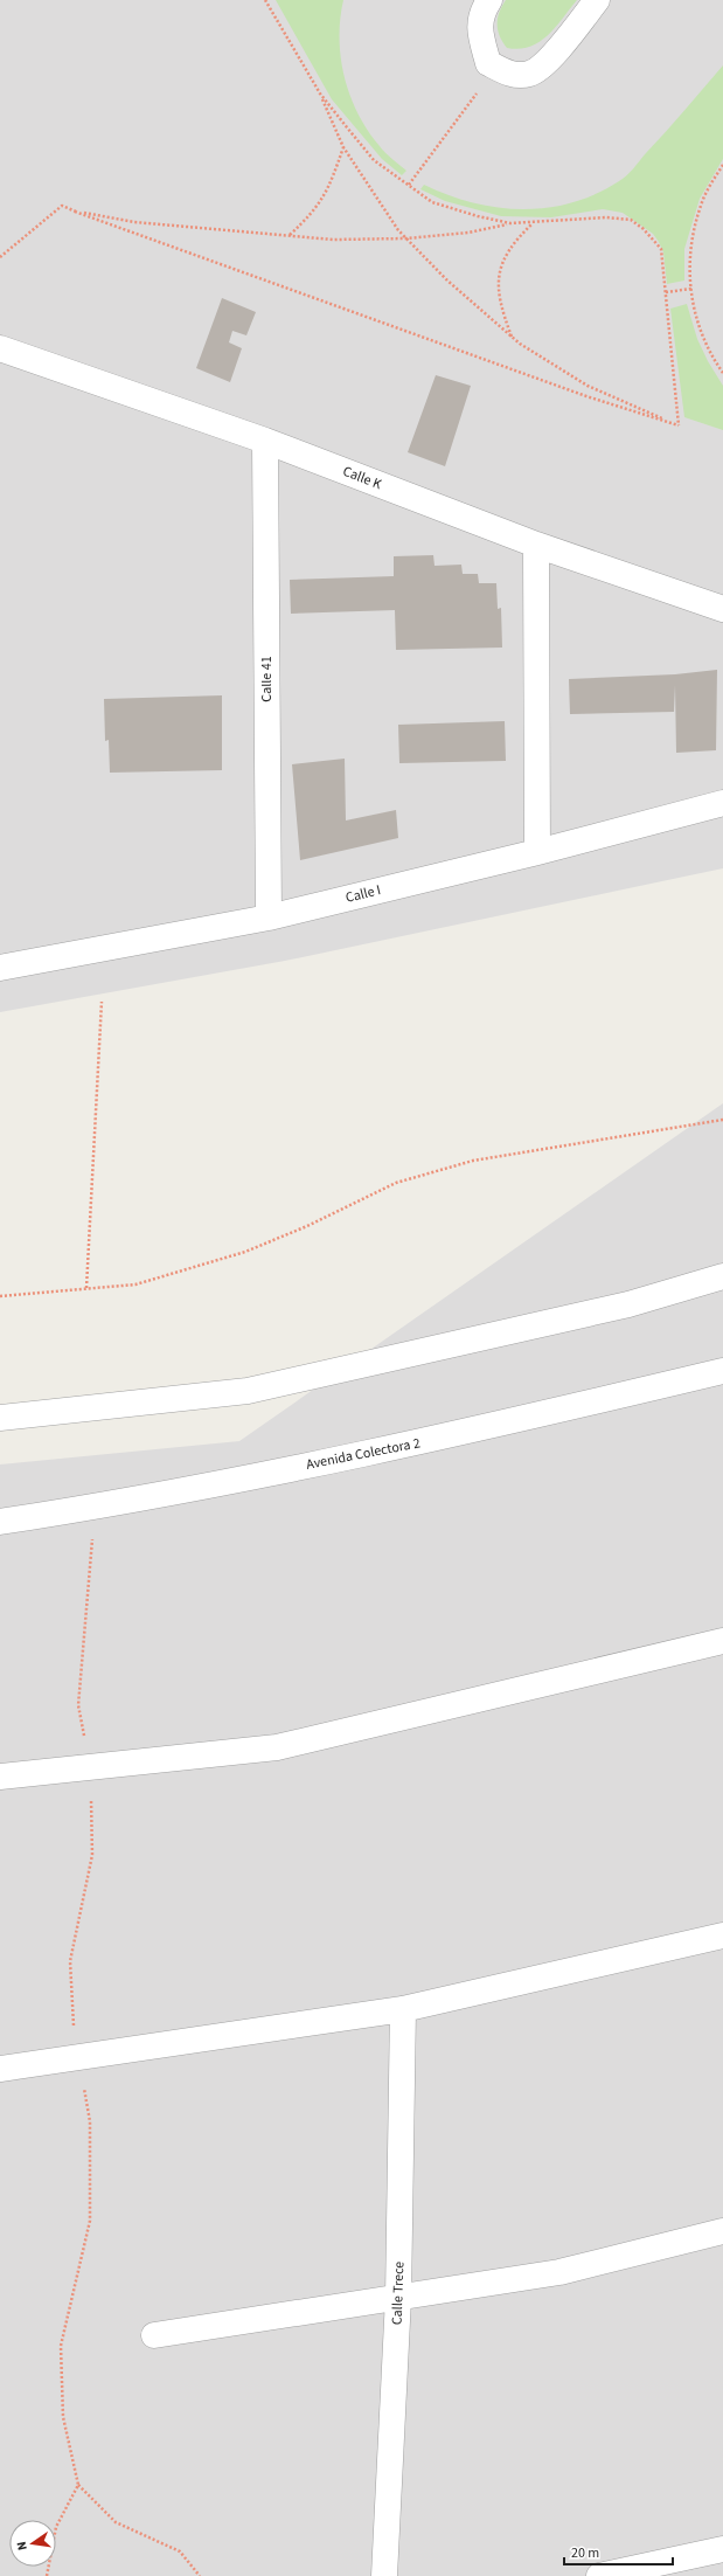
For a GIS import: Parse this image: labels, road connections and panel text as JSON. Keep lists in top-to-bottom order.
{
  "streets": {
    "street": [
      "Calle K",
      "Calle 41",
      "Calle I",
      "Avenida Colectora 2",
      "Calle Trece"
    ]
  },
  "crossings": [
    ["Calle K", "Calle 41"],
    ["Calle 41", "Calle I"]
  ],
  "scale_bar": "20 m",
  "north": "left"
}
